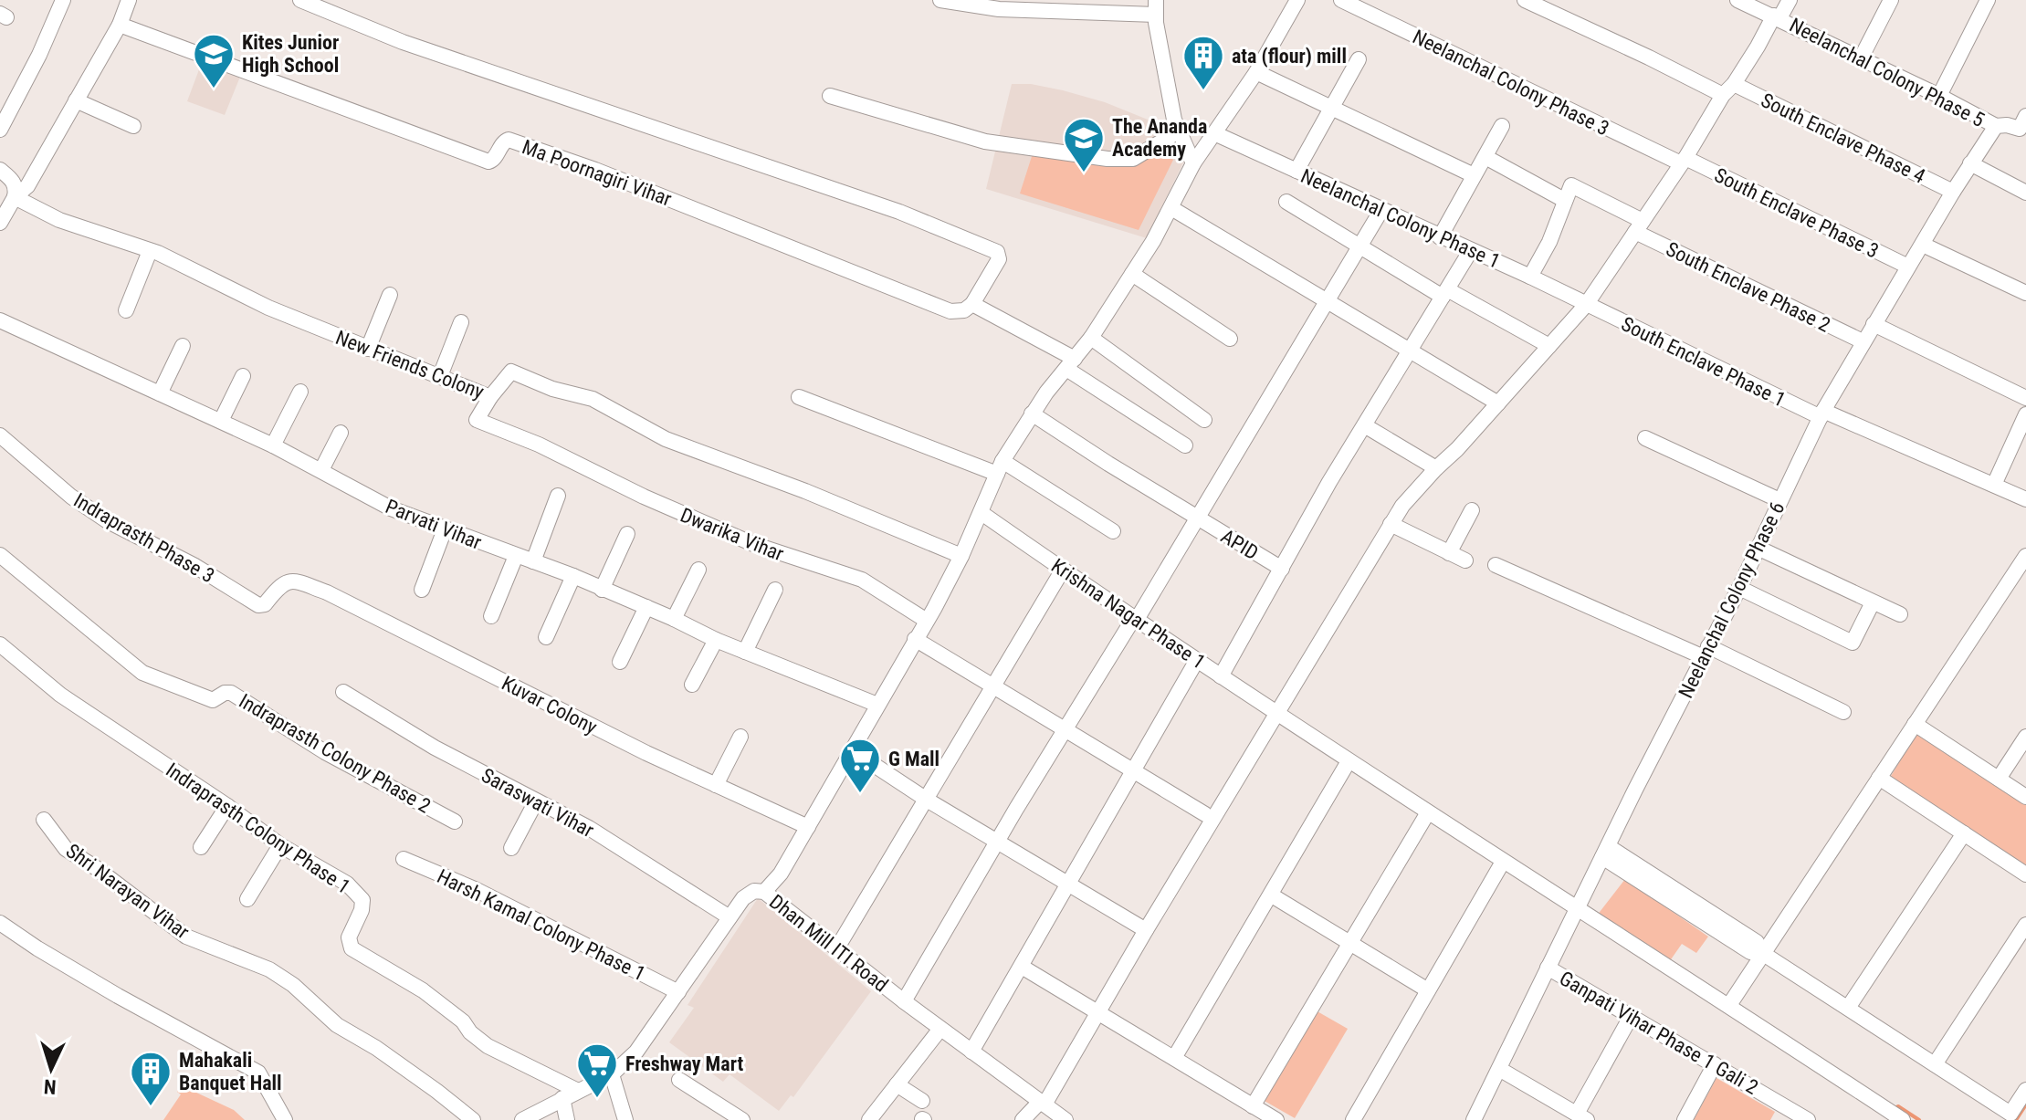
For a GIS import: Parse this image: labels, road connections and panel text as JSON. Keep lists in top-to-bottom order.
{
  "streets": {
    "street": [
      "Neelanchal Colony Phase 5",
      "Neelanchal Colony Phase 3",
      "South Enclave Phase 4",
      "Ma Poornagiri Vihar",
      "South Enclave Phase 3",
      "Neelanchal Colony Phase 1",
      "South Enclave Phase 2",
      "South Enclave Phase 1",
      "New Friends Colony",
      "Parvati Vihar",
      "Dwarika Vihar",
      "Indraprasth Phase 3",
      "APID",
      "Neelanchal Colony Phase 6",
      "Krishna Nagar Phase 1",
      "Kuvar Colony",
      "Indraprasth Colony Phase 2",
      "Saraswati Vihar",
      "Indraprasth Colony Phase 1",
      "Shri Narayan Vihar",
      "Harsh Kamal Colony Phase 1",
      "Dhan Mill ITI Road",
      "Ganpati Vihar Phase 1 Gali 2"
    ]
  },
  "crossings": [
    ["Neelanchal Colony Phase 5", "Neelanchal Colony Phase 6"],
    ["Neelanchal Colony Phase 3", "South Enclave Phase 3"],
    ["South Enclave Phase 4", "Neelanchal Colony Phase 6"],
    ["South Enclave Phase 3", "Neelanchal Colony Phase 6"],
    ["Neelanchal Colony Phase 1", "South Enclave Phase 1"],
    ["South Enclave Phase 2", "Neelanchal Colony Phase 6"],
    ["South Enclave Phase 1", "Neelanchal Colony Phase 6"],
    ["New Friends Colony", "Dwarika Vihar"],
    ["Indraprasth Phase 3", "Kuvar Colony"],
    ["Neelanchal Colony Phase 6", "Krishna Nagar Phase 1"],
    ["Neelanchal Colony Phase 6", "Ganpati Vihar Phase 1 Gali 2"],
    ["Saraswati Vihar", "Dhan Mill ITI Road"],
    ["Indraprasth Colony Phase 1", "Dhan Mill ITI Road"],
    ["Harsh Kamal Colony Phase 1", "Dhan Mill ITI Road"]
  ],
  "places": {
    "school or university": ["Kites Junior High School", "The Ananda Academy"],
    "building": ["ata (flour) mill", "Mahakali Banquet Hall"],
    "supermarket": ["G Mall", "Freshway Mart"]
  },
  "north": "bottom"
}
